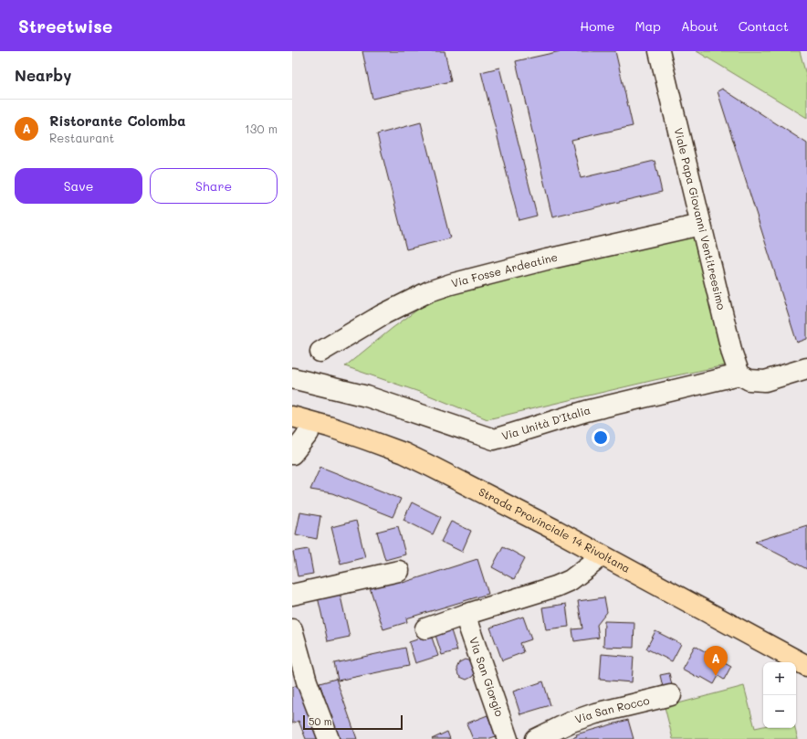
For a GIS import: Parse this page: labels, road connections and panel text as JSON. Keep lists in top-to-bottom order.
{
  "streets": {
    "main road": ["Strada Provinciale 14 Rivoltana"],
    "street": [
      "Viale Papa Giovanni Ventitreesimo",
      "Via Fosse Ardeatine",
      "Via Unità D'Italia",
      "Via San Giorgio",
      "Via San Rocco"
    ]
  },
  "crossings": [
    ["Viale Papa Giovanni Ventitreesimo", "Via Fosse Ardeatine"],
    ["Viale Papa Giovanni Ventitreesimo", "Via Unità D'Italia"]
  ],
  "scale_bar": "50 m",
  "page": {
    "header": "Streetwise",
    "nav": [
      "Home",
      "Map",
      "About",
      "Contact"
    ],
    "heading": "Nearby",
    "list": [
      {
        "mark": "A",
        "name": "Ristorante Colomba",
        "note": "Restaurant",
        "value": "130 m"
      }
    ],
    "buttons": ["Save", "Share"],
    "pins": "A",
    "map_buttons": ["+", "−"],
    "scale": "50 m"
  }
}
